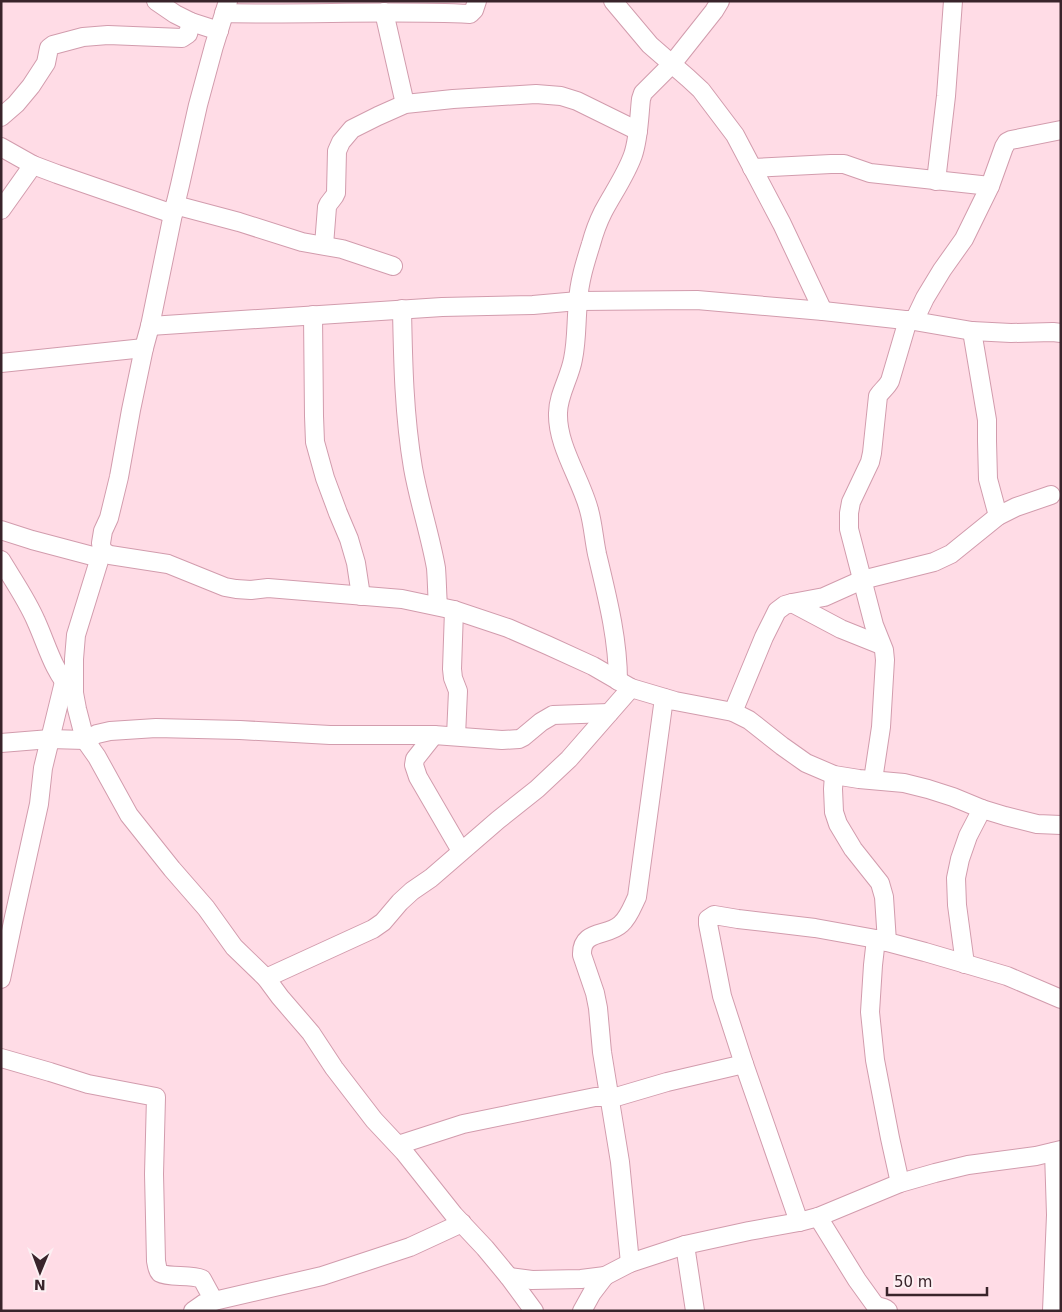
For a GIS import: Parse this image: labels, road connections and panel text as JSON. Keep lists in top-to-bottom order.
{
  "scale_bar": "50 m",
  "north": "bottom"
}
